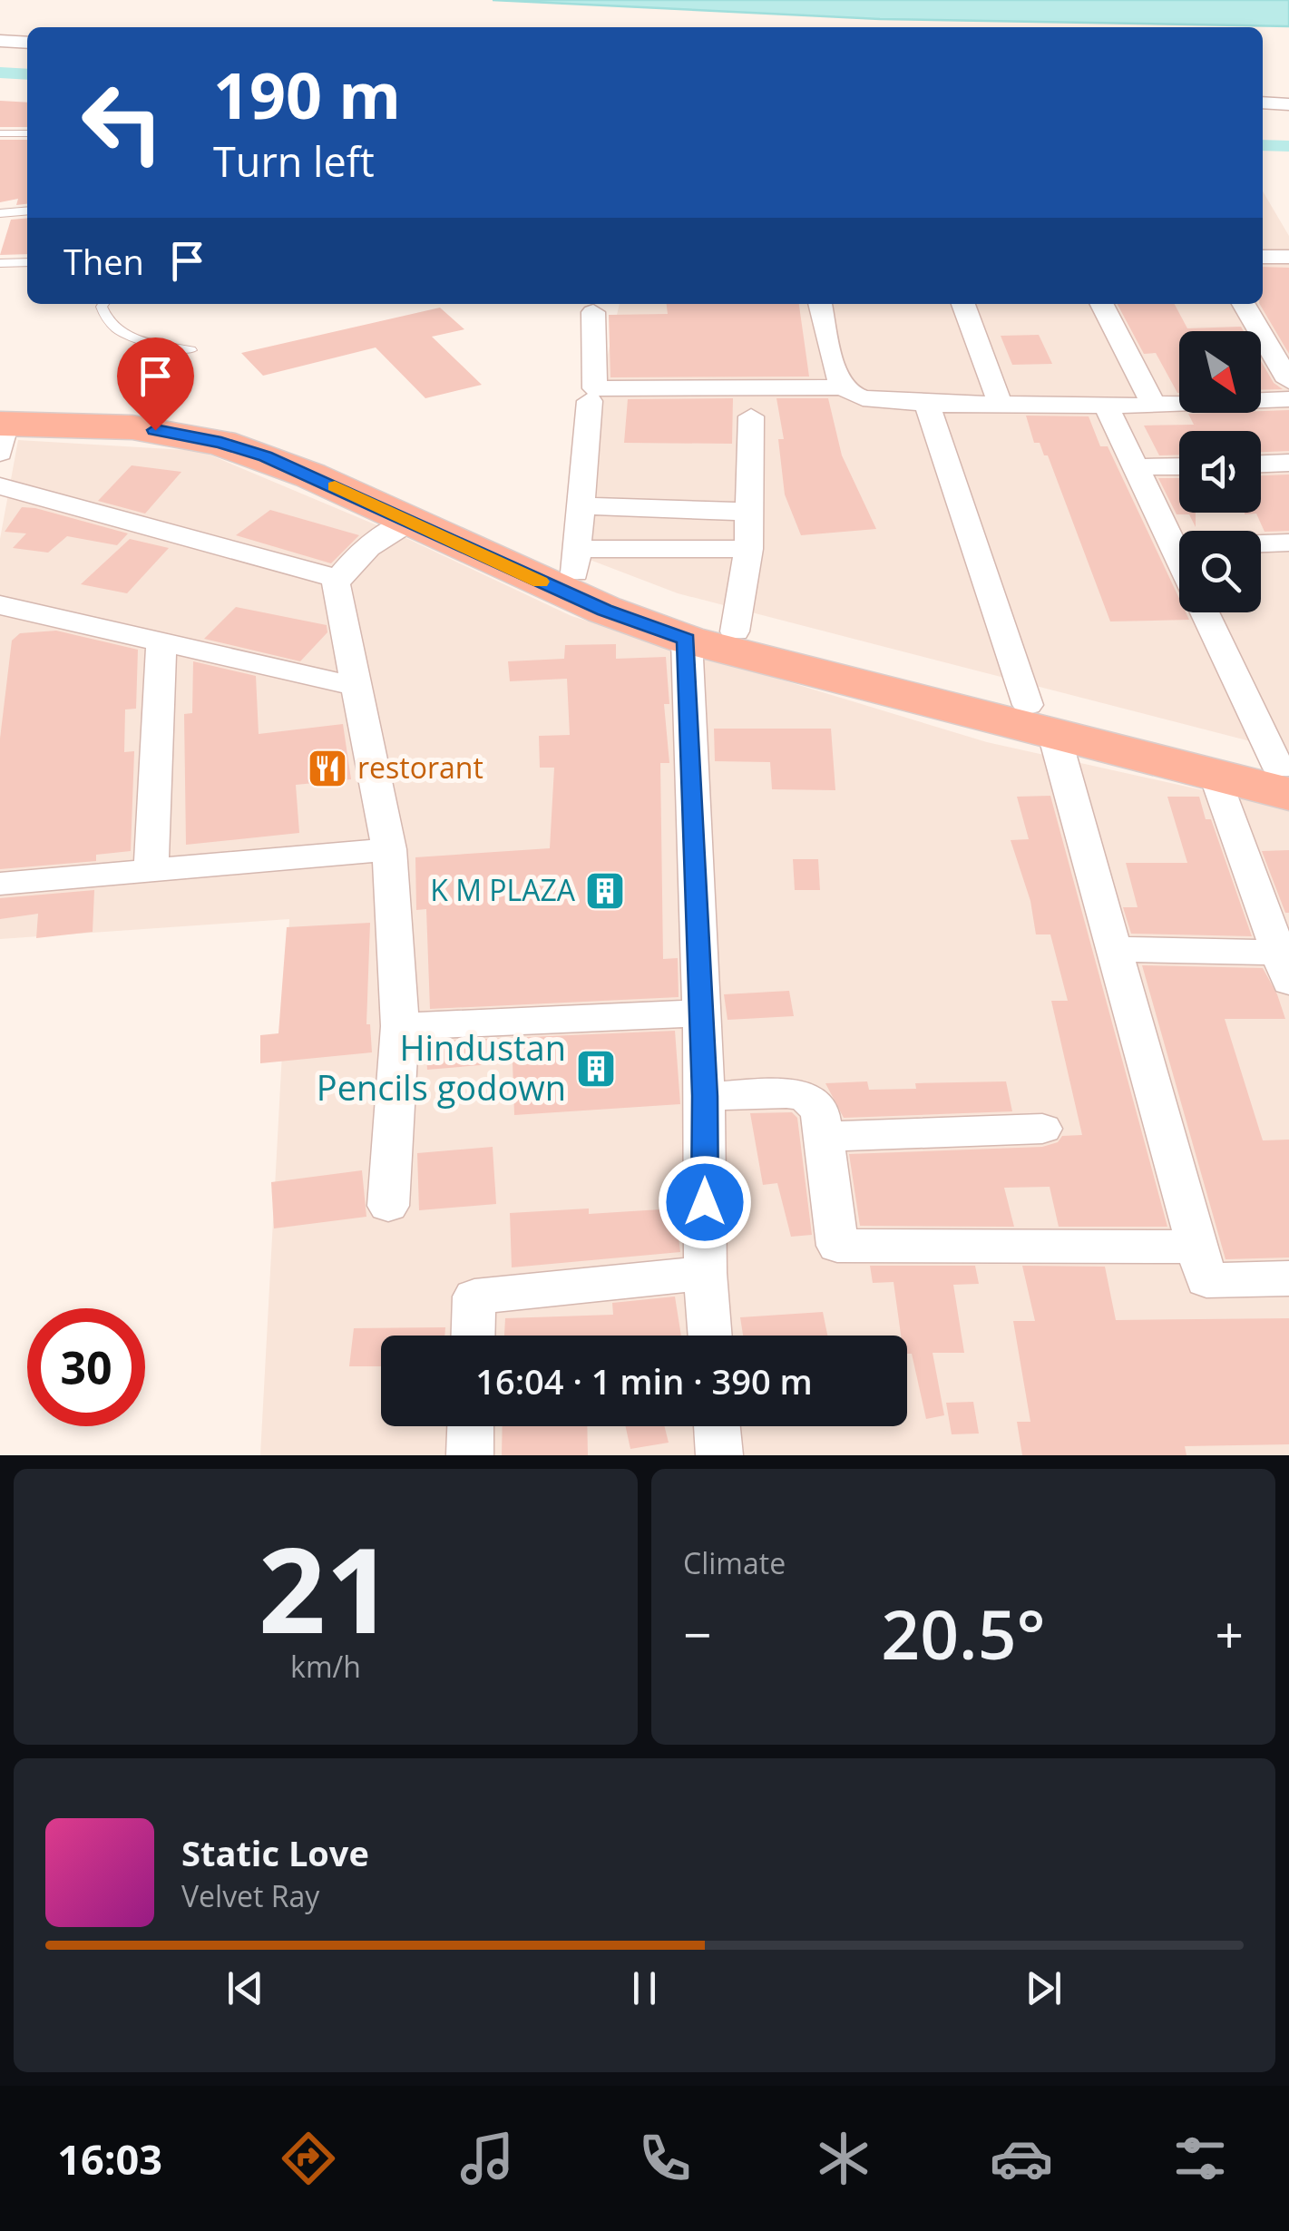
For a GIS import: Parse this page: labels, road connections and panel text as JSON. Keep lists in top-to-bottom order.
{
  "places": {
    "restaurant": ["restorant"],
    "building": ["K M PLAZA", "Hindustan Pencils godown"]
  },
  "north": "bottom right",
  "page": {
    "turn": ["190 m", "Turn left"],
    "then": "Then",
    "limit": "30",
    "trip": "16:04 · 1 min · 390 m",
    "tile": [
      ["21", "km/h"],
      "Climate"
    ],
    "heat": ["−", "20.5°", "+"],
    "song": ["Static Love", "Velvet Ray"],
    "tabs": "16:03"
  }
}
